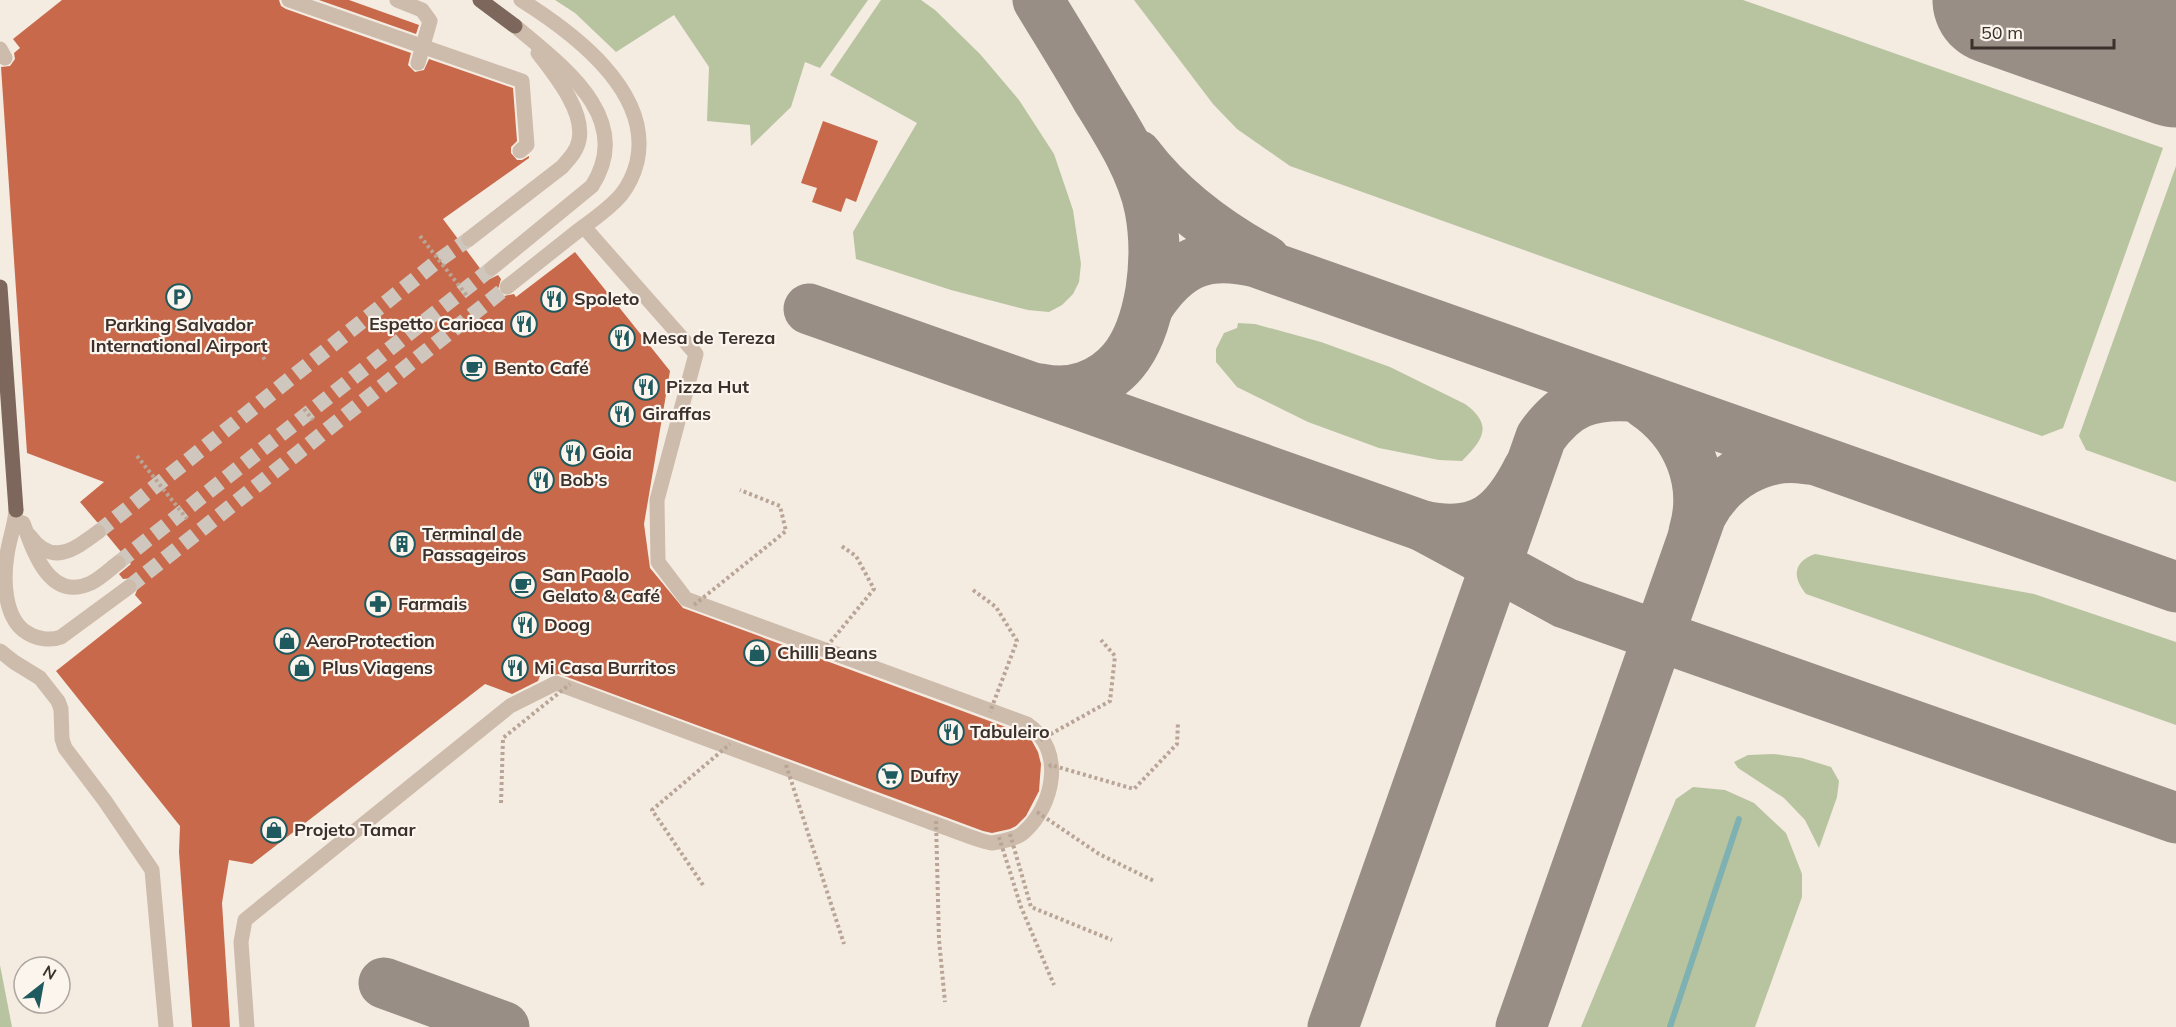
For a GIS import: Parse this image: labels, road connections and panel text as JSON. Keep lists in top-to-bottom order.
{
  "places": {
    "parking": ["Parking Salvador International Airport"],
    "restaurant": [
      "Spoleto",
      "Espetto Carioca",
      "Mesa de Tereza",
      "Pizza Hut",
      "Giraffas",
      "Goia",
      "Bob's",
      "Doog",
      "Mi Casa Burritos",
      "Tabuleiro"
    ],
    "cafe": ["Bento Café", "San Paolo Gelato & Café"],
    "building": ["Terminal de Passageiros"],
    "pharmacy": ["Farmais"],
    "shop": [
      "AeroProtection",
      "Chilli Beans",
      "Plus Viagens",
      "Projeto Tamar"
    ],
    "supermarket": ["Dufry"]
  },
  "scale_bar": "50 m",
  "north": "top right"
}
